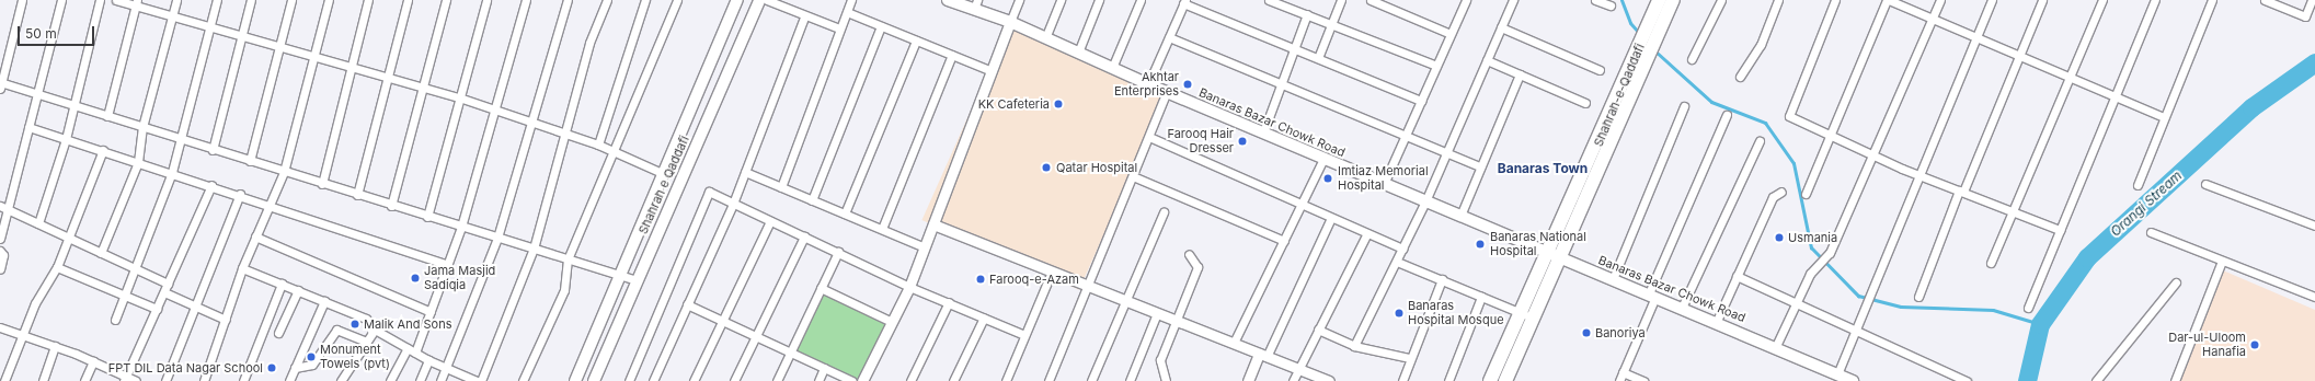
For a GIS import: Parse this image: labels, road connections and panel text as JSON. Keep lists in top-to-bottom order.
{
  "streets": {
    "main road": ["Shahrah-e-Qaddafi", "Banaras Bazar Chowk Road", "Shahrah e Qaddafi"]
  },
  "crossings": [
    ["Shahrah-e-Qaddafi", "Banaras Bazar Chowk Road"]
  ],
  "districts": ["Banaras Town"],
  "water": ["Orangi Stream"],
  "places": [
    "Akhtar Enterprises",
    "KK Cafeteria",
    "Farooq Hair Dresser",
    "Qatar Hospital",
    "Imtiaz Memorial Hospital",
    "Usmania",
    "Banaras National Hospital",
    "Jama Masjid Sadiqia",
    "Farooq-e-Azam",
    "Banaras Hospital Mosque",
    "Malik And Sons",
    "Banoriya",
    "Dar-ul-Uloom Hanafia",
    "Monument Towels (pvt)",
    "FPT DIL Data Nagar School"
  ],
  "scale_bar": "50 m"
}
